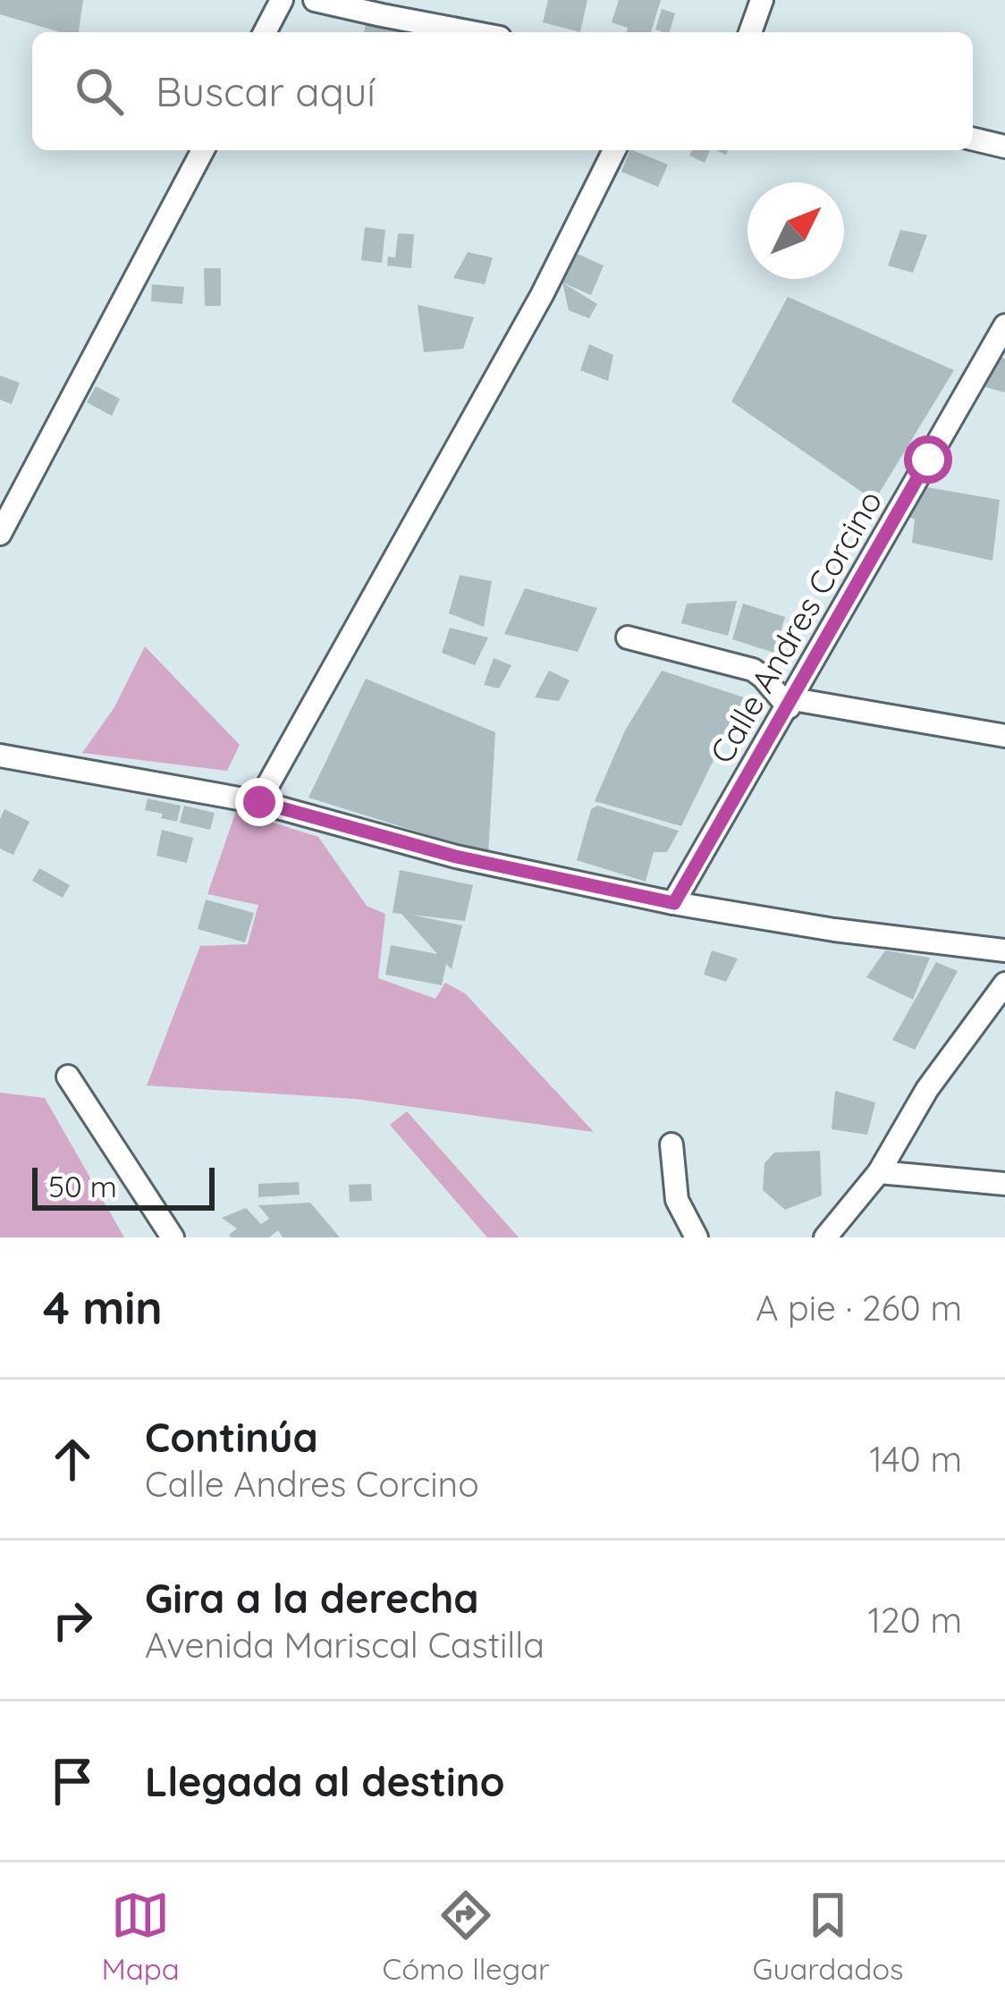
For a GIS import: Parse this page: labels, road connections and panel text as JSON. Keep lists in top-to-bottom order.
{
  "streets": {
    "street": ["Calle Andres Corcino"]
  },
  "scale_bar": "50 m",
  "north": "top right",
  "page": {
    "search": "Buscar aquí",
    "scale": "50 m",
    "heading": ["4 min", "A pie · 260 m"],
    "list": [
      ["Continúa", "Calle Andres Corcino", "140 m"],
      ["Gira a la derecha", "Avenida Mariscal Castilla", "120 m"],
      "Llegada al destino"
    ],
    "nav": ["Mapa", "Cómo llegar", "Guardados"]
  }
}
